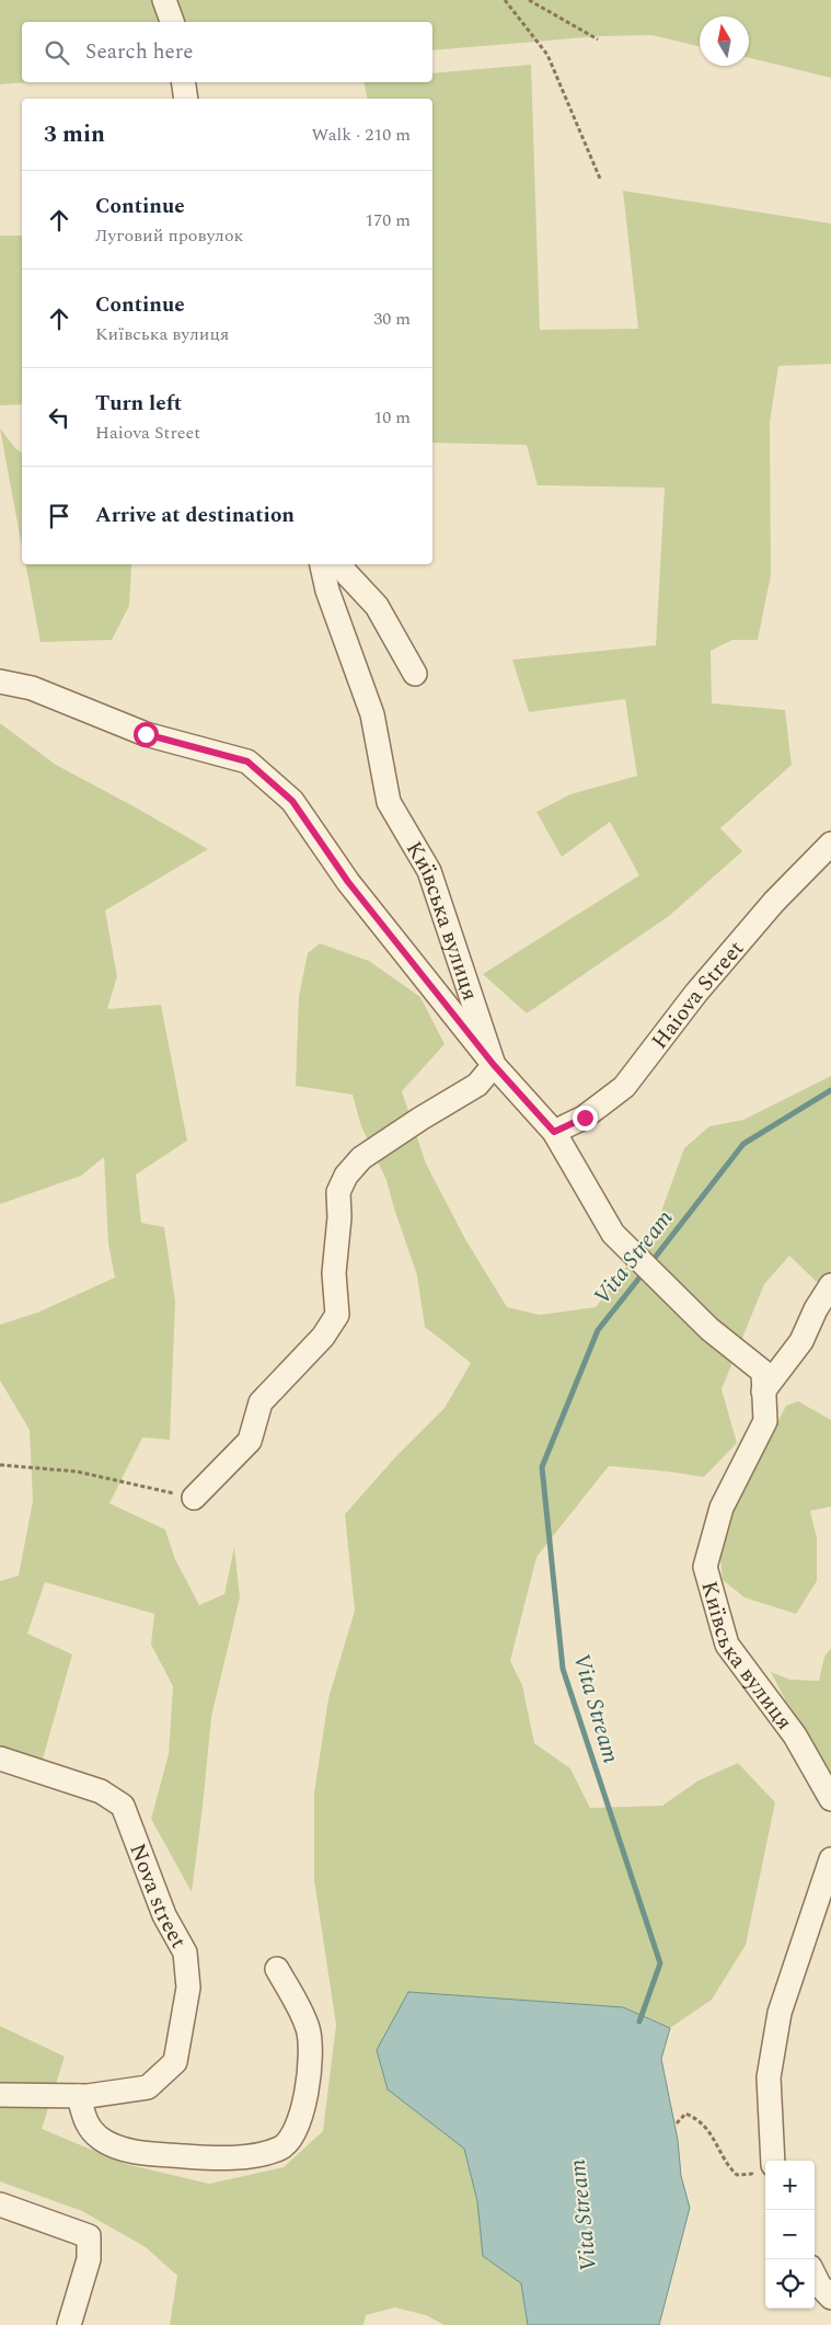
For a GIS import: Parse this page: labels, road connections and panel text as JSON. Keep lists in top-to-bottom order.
{
  "streets": {
    "street": ["Київська вулиця", "Haiova Street", "Nova street"]
  },
  "crossings": [
    ["Київська вулиця", "Haiova Street"]
  ],
  "water": ["Vita Stream"],
  "north": "top",
  "page": {
    "search": "Search here",
    "heading": ["3 min", "Walk · 210 m"],
    "list": [
      ["Continue", "Луговий провулок", "170 m"],
      ["Continue", "Київська вулиця", "30 m"],
      ["Turn left", "Haiova Street", "10 m"],
      "Arrive at destination"
    ],
    "map_buttons": ["+", "−"]
  }
}
